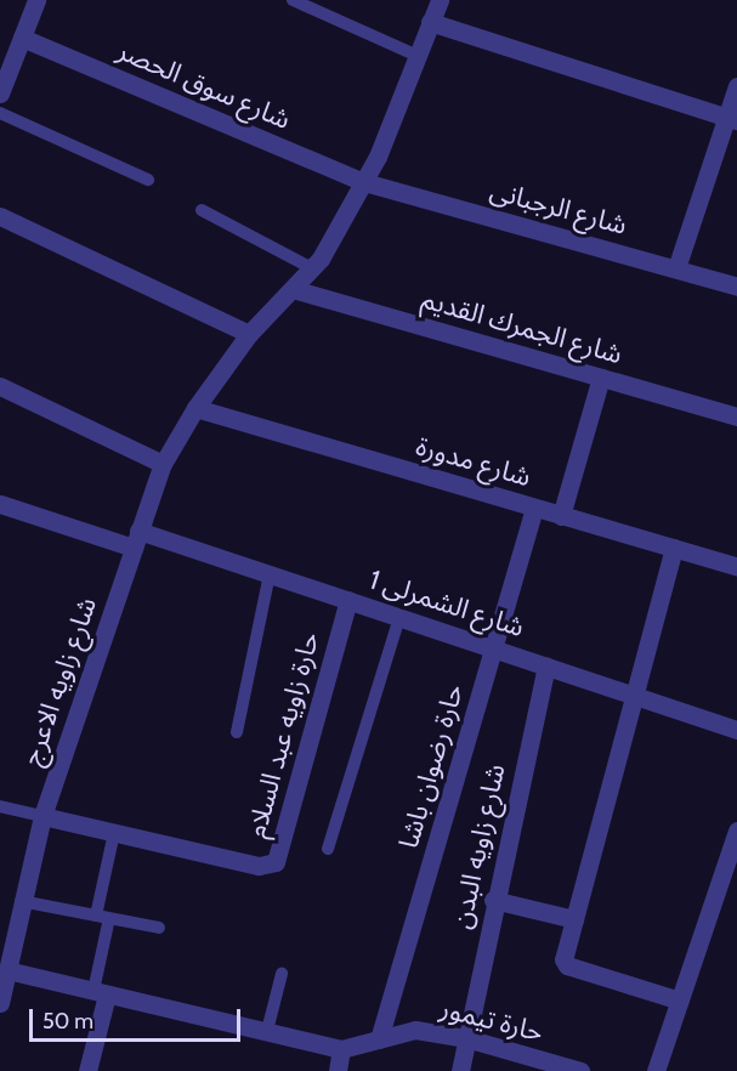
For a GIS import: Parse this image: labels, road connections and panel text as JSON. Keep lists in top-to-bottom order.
{
  "streets": {
    "street": [
      "شارع سوق الحصر",
      "شارع الرجبانى",
      "شارع الجمرك القديم",
      "شارع مدورة",
      "شارع الشمرلى 1",
      "شارع زاويه الاعرج",
      "حارة زاويه عبد السلام",
      "حارة رضوان باشا",
      "شارع زاويه البدن",
      "حارة تيمور"
    ]
  },
  "crossings": [
    ["شارع سوق الحصر", "شارع الرجبانى"],
    ["شارع سوق الحصر", "شارع زاويه الاعرج"],
    ["شارع الرجبانى", "شارع زاويه الاعرج"],
    ["شارع الجمرك القديم", "شارع زاويه الاعرج"],
    ["شارع مدورة", "شارع زاويه الاعرج"],
    ["شارع مدورة", "حارة رضوان باشا"],
    ["شارع الشمرلى 1", "شارع زاويه الاعرج"],
    ["شارع الشمرلى 1", "حارة زاويه عبد السلام"],
    ["شارع الشمرلى 1", "حارة رضوان باشا"],
    ["شارع الشمرلى 1", "شارع زاويه البدن"],
    ["شارع زاويه الاعرج", "حارة زاويه عبد السلام"],
    ["شارع زاويه الاعرج", "حارة تيمور"],
    ["حارة رضوان باشا", "حارة تيمور"],
    ["شارع زاويه البدن", "حارة تيمور"]
  ],
  "scale_bar": "50 m"
}
